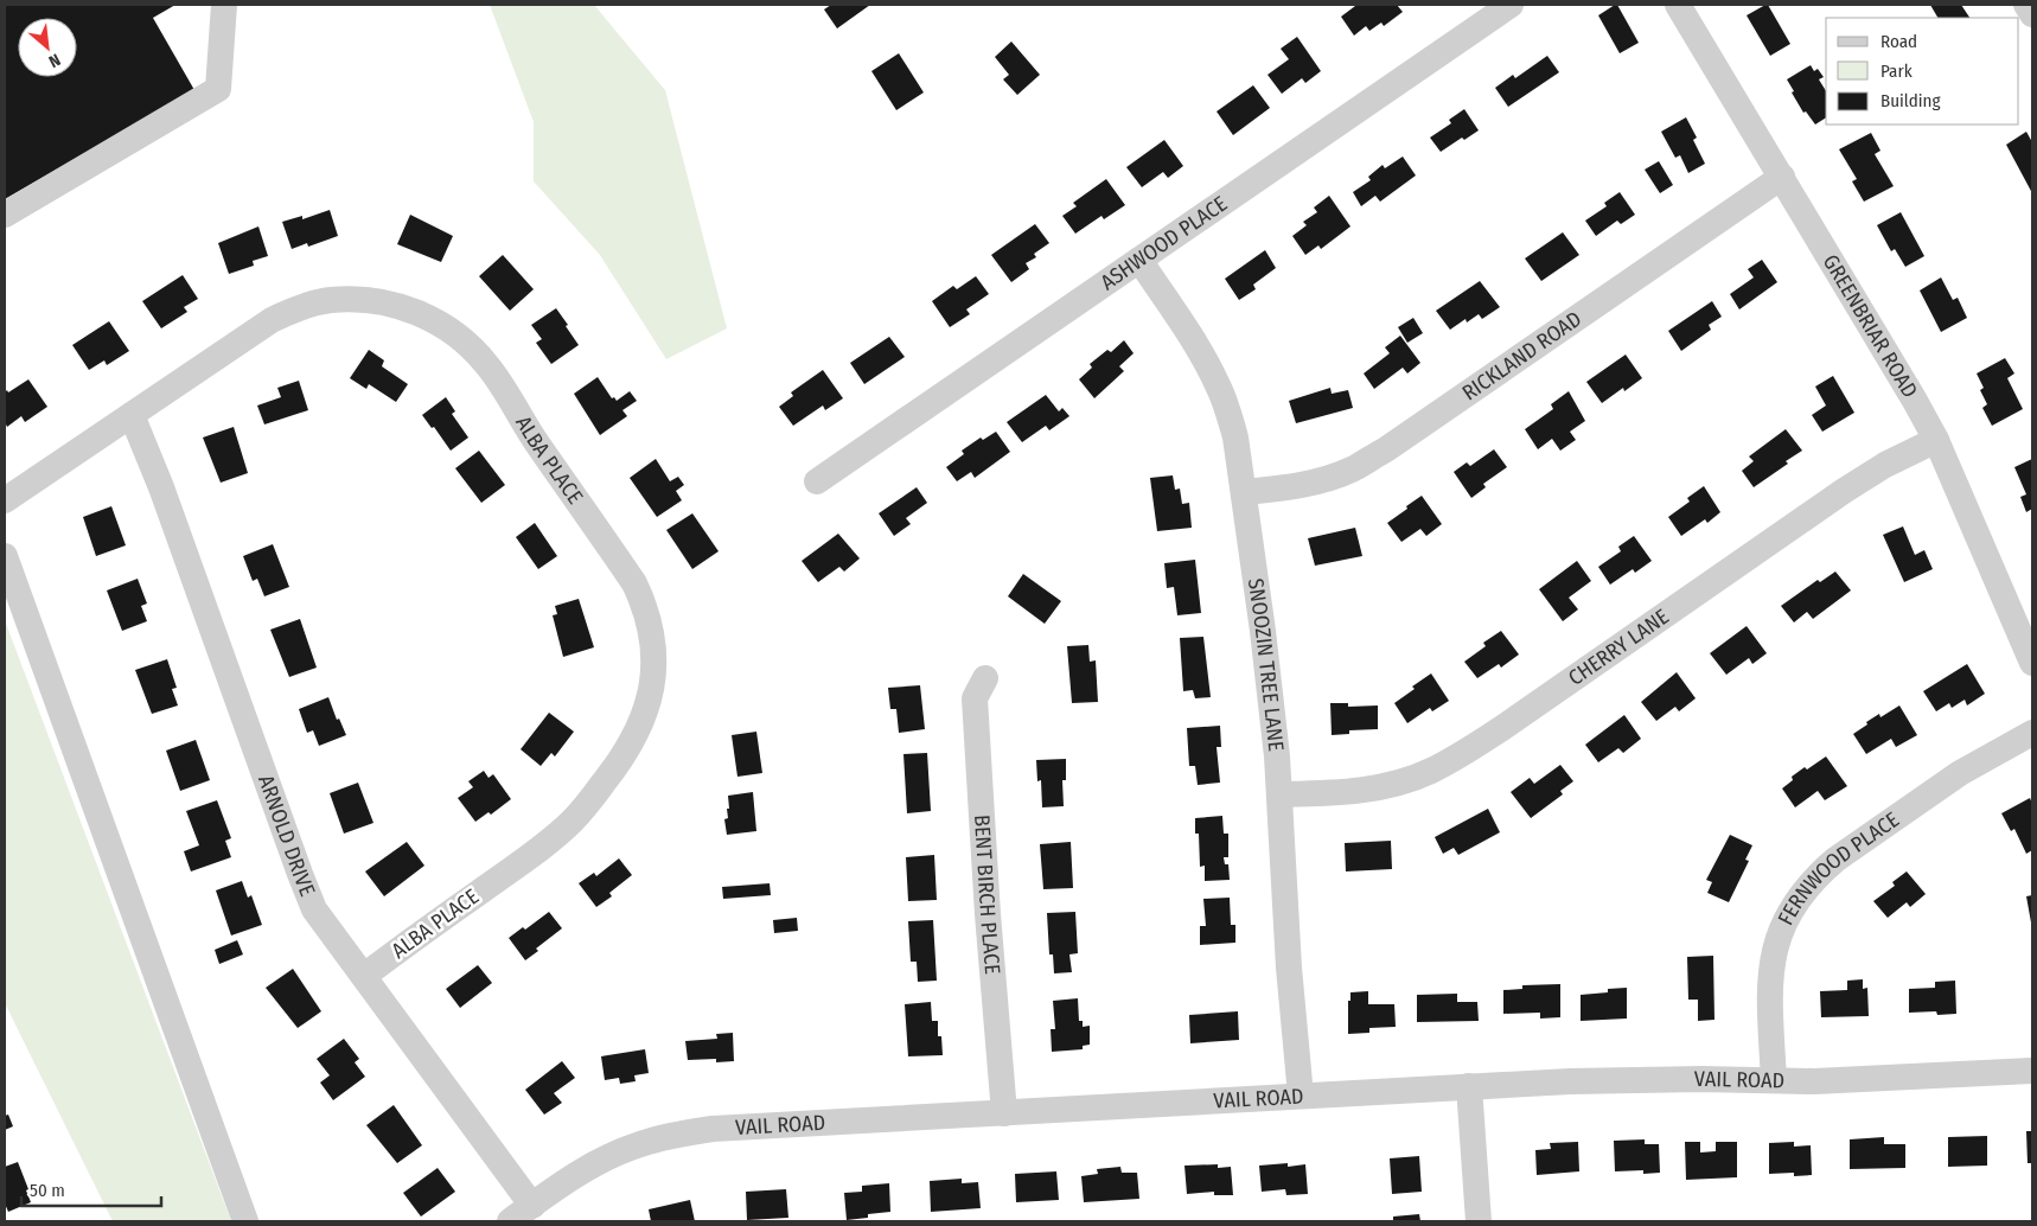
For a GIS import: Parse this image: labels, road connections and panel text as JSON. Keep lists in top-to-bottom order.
{
  "streets": {
    "street": [
      "ASHWOOD PLACE",
      "GREENBRIAR ROAD",
      "RICKLAND ROAD",
      "ALBA PLACE",
      "CHERRY LANE",
      "SNOOZIN TREE LANE",
      "ARNOLD DRIVE",
      "FERNWOOD PLACE",
      "BENT BIRCH PLACE",
      "VAIL ROAD"
    ]
  },
  "crossings": [
    ["ASHWOOD PLACE", "SNOOZIN TREE LANE"],
    ["GREENBRIAR ROAD", "RICKLAND ROAD"],
    ["GREENBRIAR ROAD", "CHERRY LANE"],
    ["RICKLAND ROAD", "SNOOZIN TREE LANE"],
    ["ALBA PLACE", "ARNOLD DRIVE"],
    ["CHERRY LANE", "SNOOZIN TREE LANE"],
    ["SNOOZIN TREE LANE", "VAIL ROAD"],
    ["ARNOLD DRIVE", "VAIL ROAD"],
    ["FERNWOOD PLACE", "VAIL ROAD"],
    ["BENT BIRCH PLACE", "VAIL ROAD"]
  ],
  "legend": ["Road", "Park", "Building"],
  "scale_bar": "50 m",
  "north": "bottom right"
}
